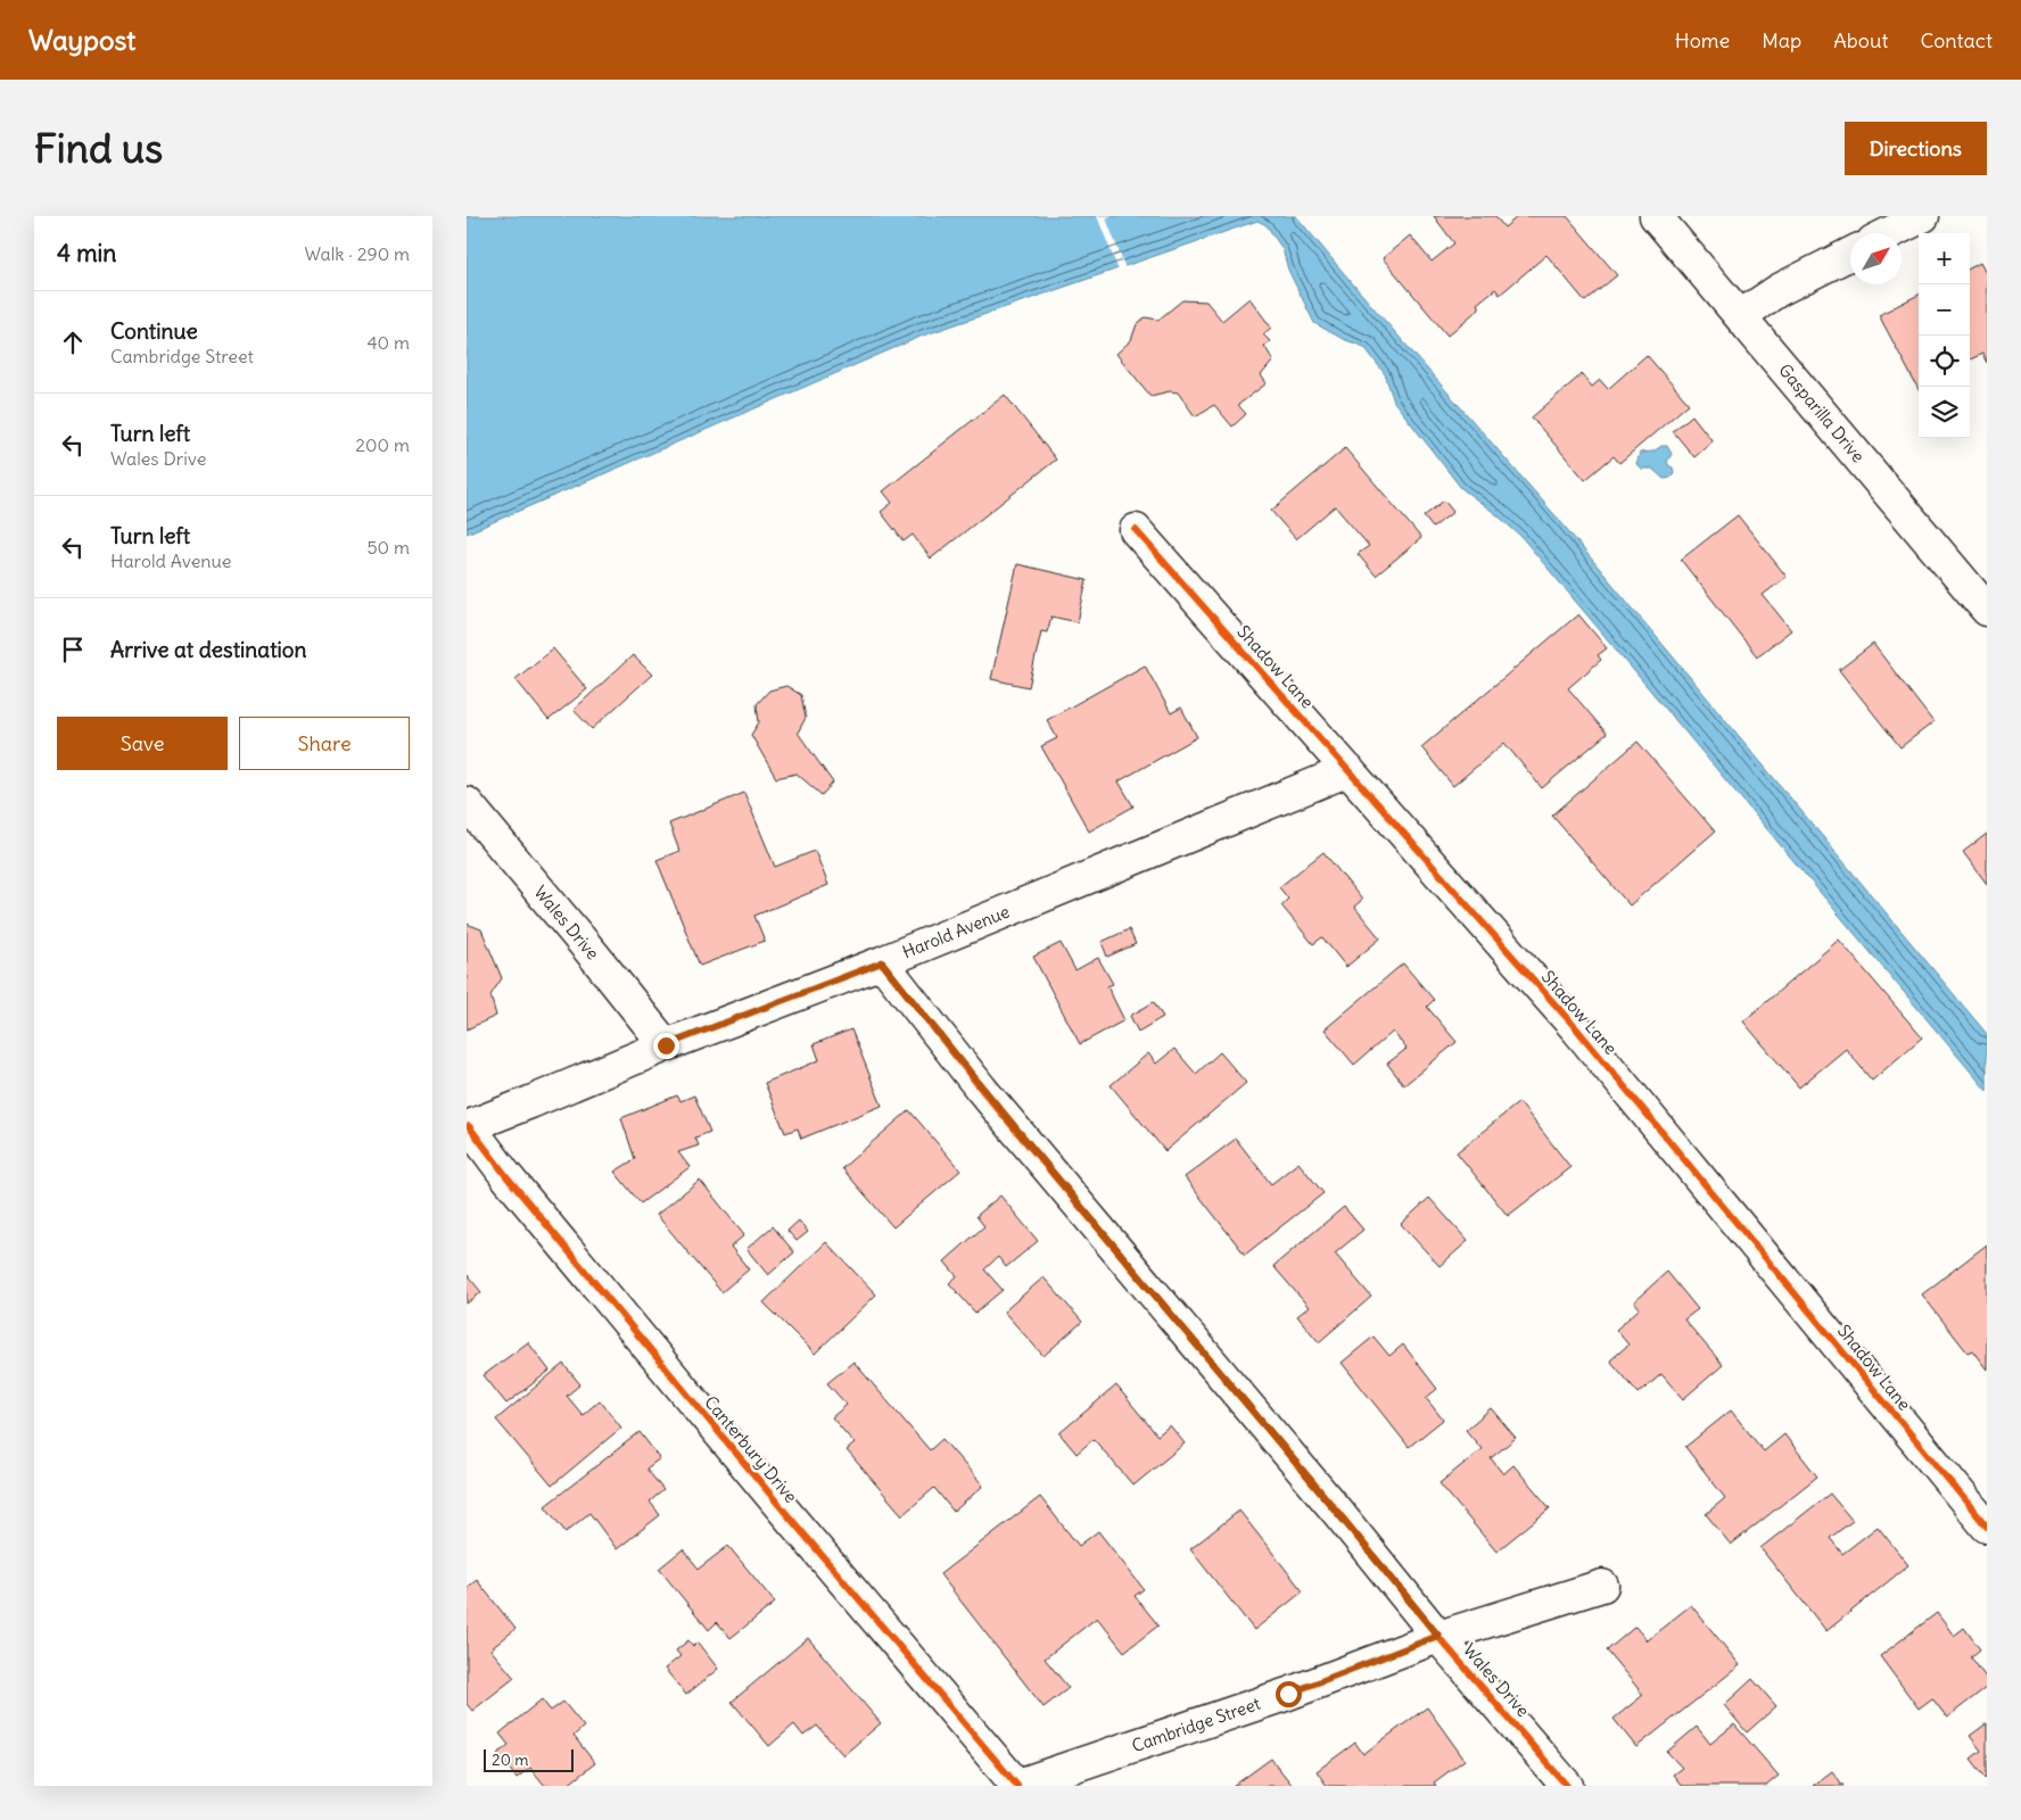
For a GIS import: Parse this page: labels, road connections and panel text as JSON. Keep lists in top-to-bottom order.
{
  "streets": {
    "street": [
      "Gasparilla Drive",
      "Shadow Lane",
      "Wales Drive",
      "Harold Avenue",
      "Canterbury Drive",
      "Cambridge Street"
    ]
  },
  "crossings": [
    ["Shadow Lane", "Harold Avenue"],
    ["Wales Drive", "Harold Avenue"],
    ["Wales Drive", "Cambridge Street"],
    ["Harold Avenue", "Canterbury Drive"],
    ["Canterbury Drive", "Cambridge Street"]
  ],
  "scale_bar": "20 m",
  "north": "top right",
  "page": {
    "header": "Waypost",
    "nav": [
      "Home",
      "Map",
      "About",
      "Contact"
    ],
    "buttons": [
      "Directions",
      ["Save", "Share"]
    ],
    "title": "Find us",
    "heading": ["4 min", "Walk · 290 m"],
    "map_buttons": ["+", "−"],
    "list": [
      ["Continue", "Cambridge Street", "40 m"],
      ["Turn left", "Wales Drive", "200 m"],
      ["Turn left", "Harold Avenue", "50 m"],
      "Arrive at destination"
    ],
    "scale": "20 m"
  }
}
